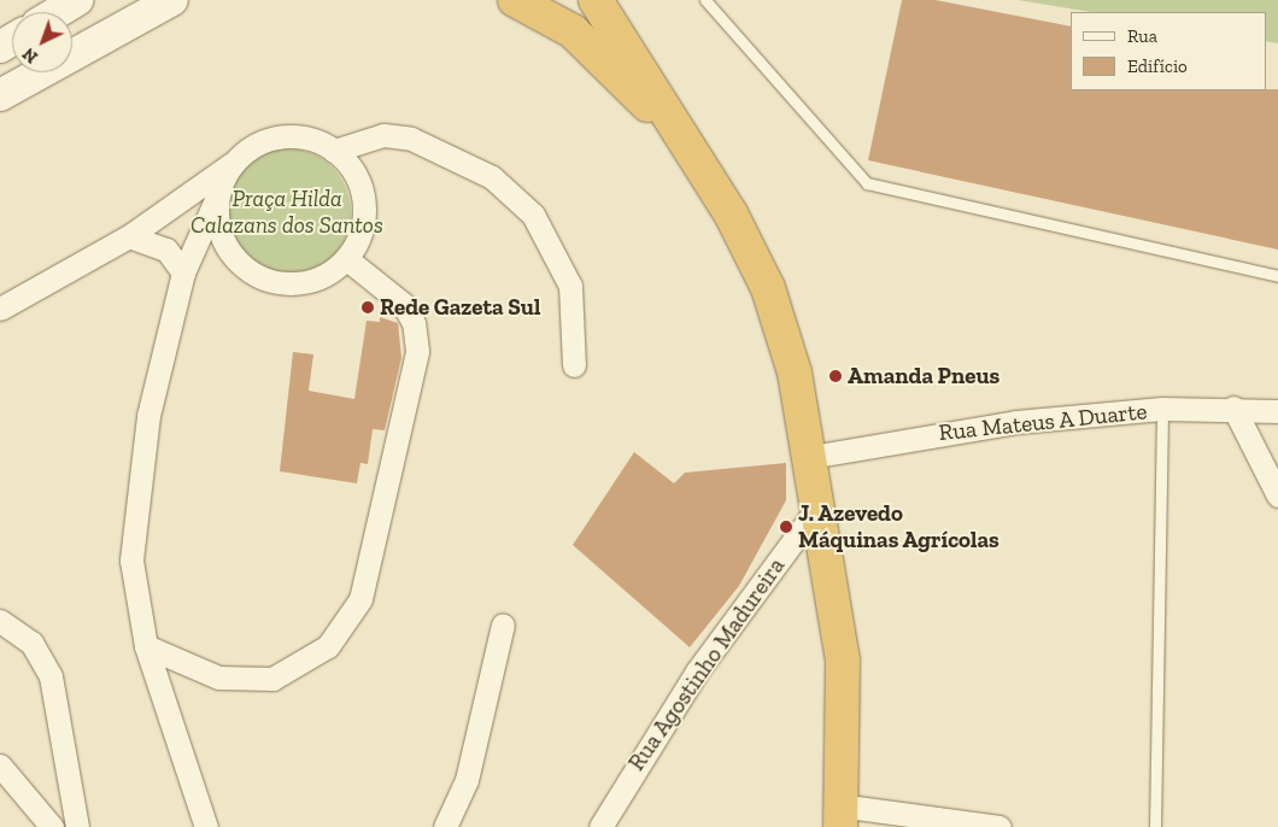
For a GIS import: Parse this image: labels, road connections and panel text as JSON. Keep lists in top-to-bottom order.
{
  "streets": {
    "street": ["Rua Mateus A Duarte", "Rua Agostinho Madureira"]
  },
  "parks": ["Praça Hilda Calazans dos Santos"],
  "places": ["Rede Gazeta Sul", "Amanda Pneus", "J. Azevedo Máquinas Agrícolas"],
  "legend": ["Rua", "Edifício"],
  "north": "bottom left"
}
